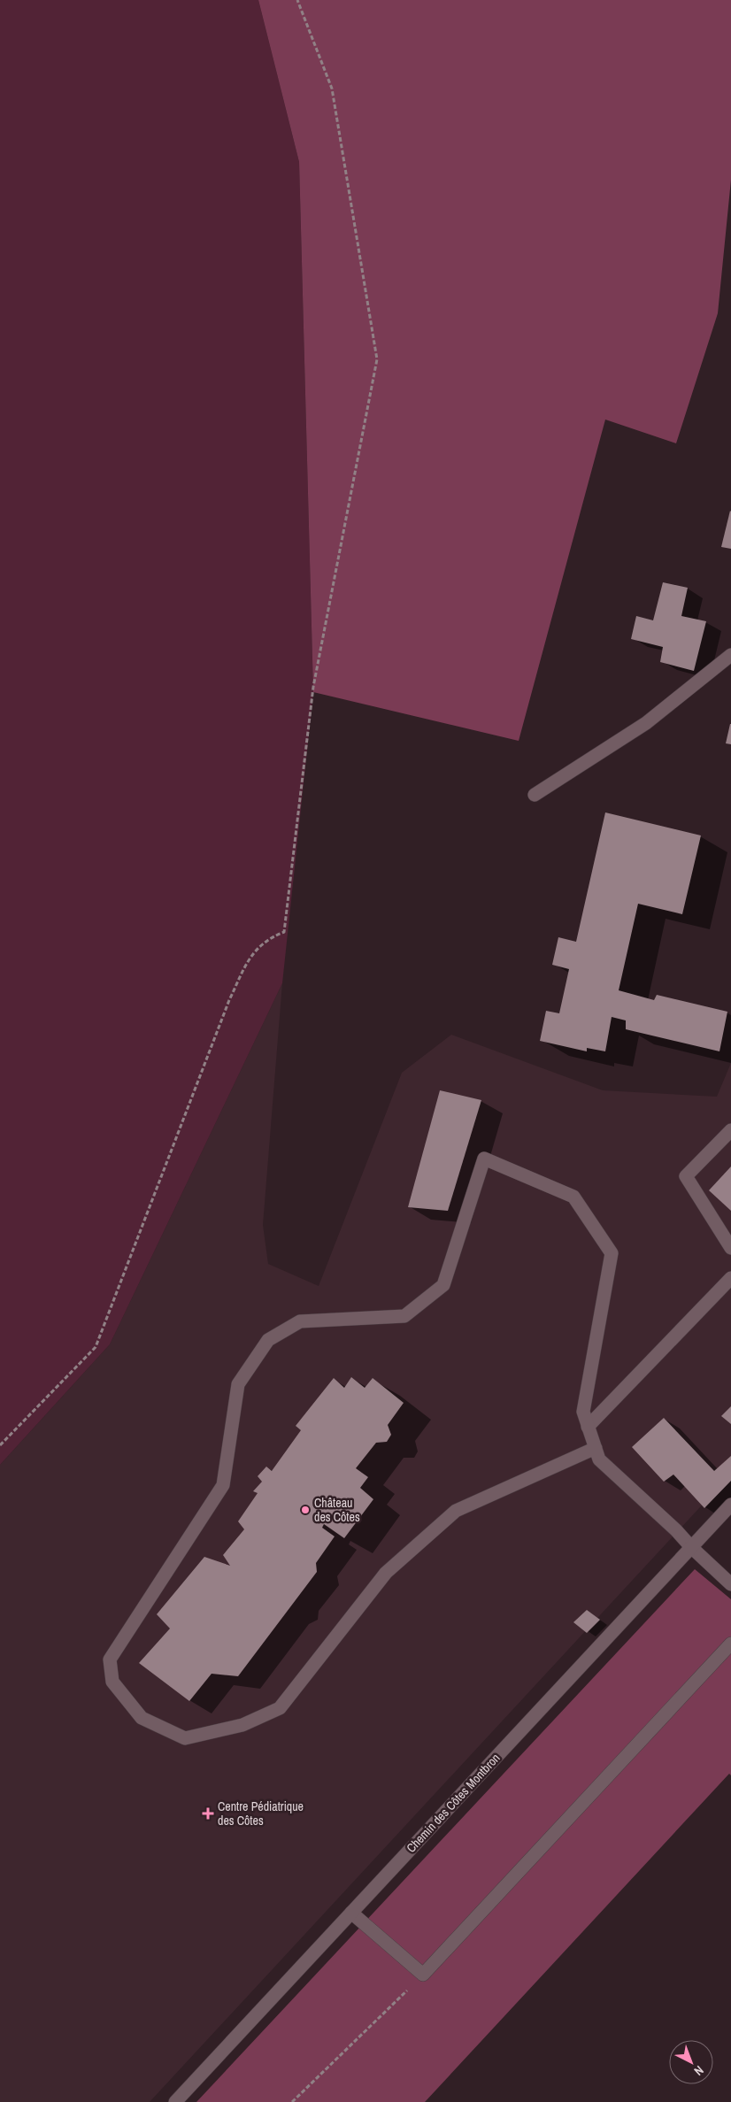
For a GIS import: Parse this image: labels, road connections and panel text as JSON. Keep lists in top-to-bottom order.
{
  "streets": {
    "street": ["Chemin des Côtes Montbron"]
  },
  "places": {
    "other": ["Château des Côtes"],
    "health": ["Centre Pédiatrique des Côtes"]
  },
  "north": "bottom right"
}
